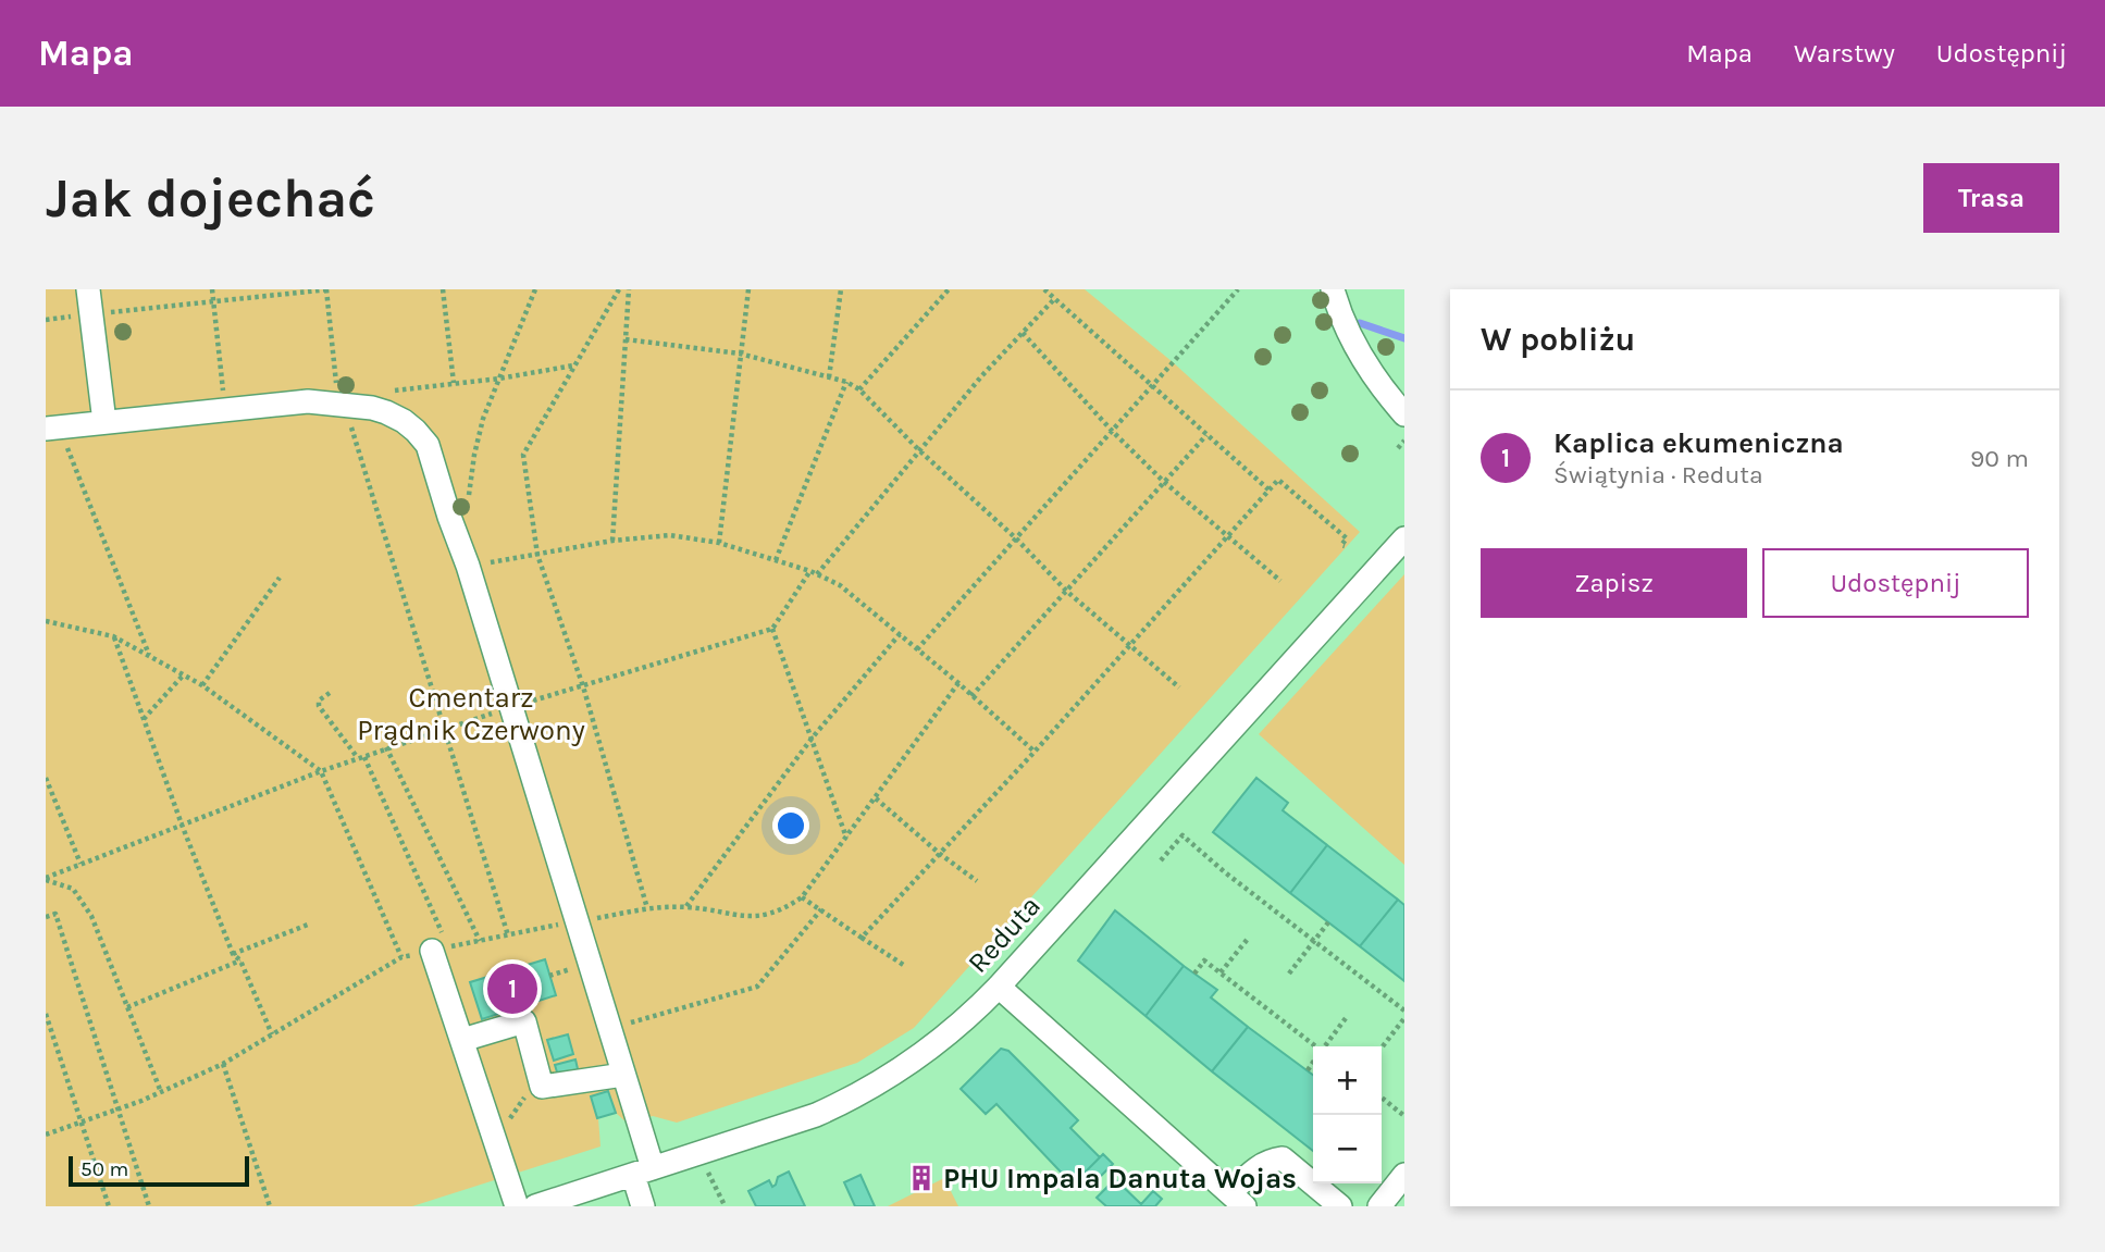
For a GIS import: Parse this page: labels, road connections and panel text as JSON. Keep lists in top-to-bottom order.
{
  "streets": {
    "street": ["Reduta"]
  },
  "parks": ["Cmentarz Prądnik Czerwony"],
  "places": {
    "building": ["PHU Impala Danuta Wojas"]
  },
  "scale_bar": "50 m",
  "page": {
    "header": "Mapa",
    "nav": ["Mapa", "Warstwy", "Udostępnij"],
    "buttons": [
      "Trasa",
      ["Zapisz", "Udostępnij"]
    ],
    "title": "Jak dojechać",
    "heading": "W pobliżu",
    "list": [
      {
        "mark": "1",
        "name": "Kaplica ekumeniczna",
        "note": "Świątynia · Reduta",
        "value": "90 m"
      }
    ],
    "pins": "1",
    "map_buttons": ["+", "−"],
    "scale": "50 m"
  }
}
